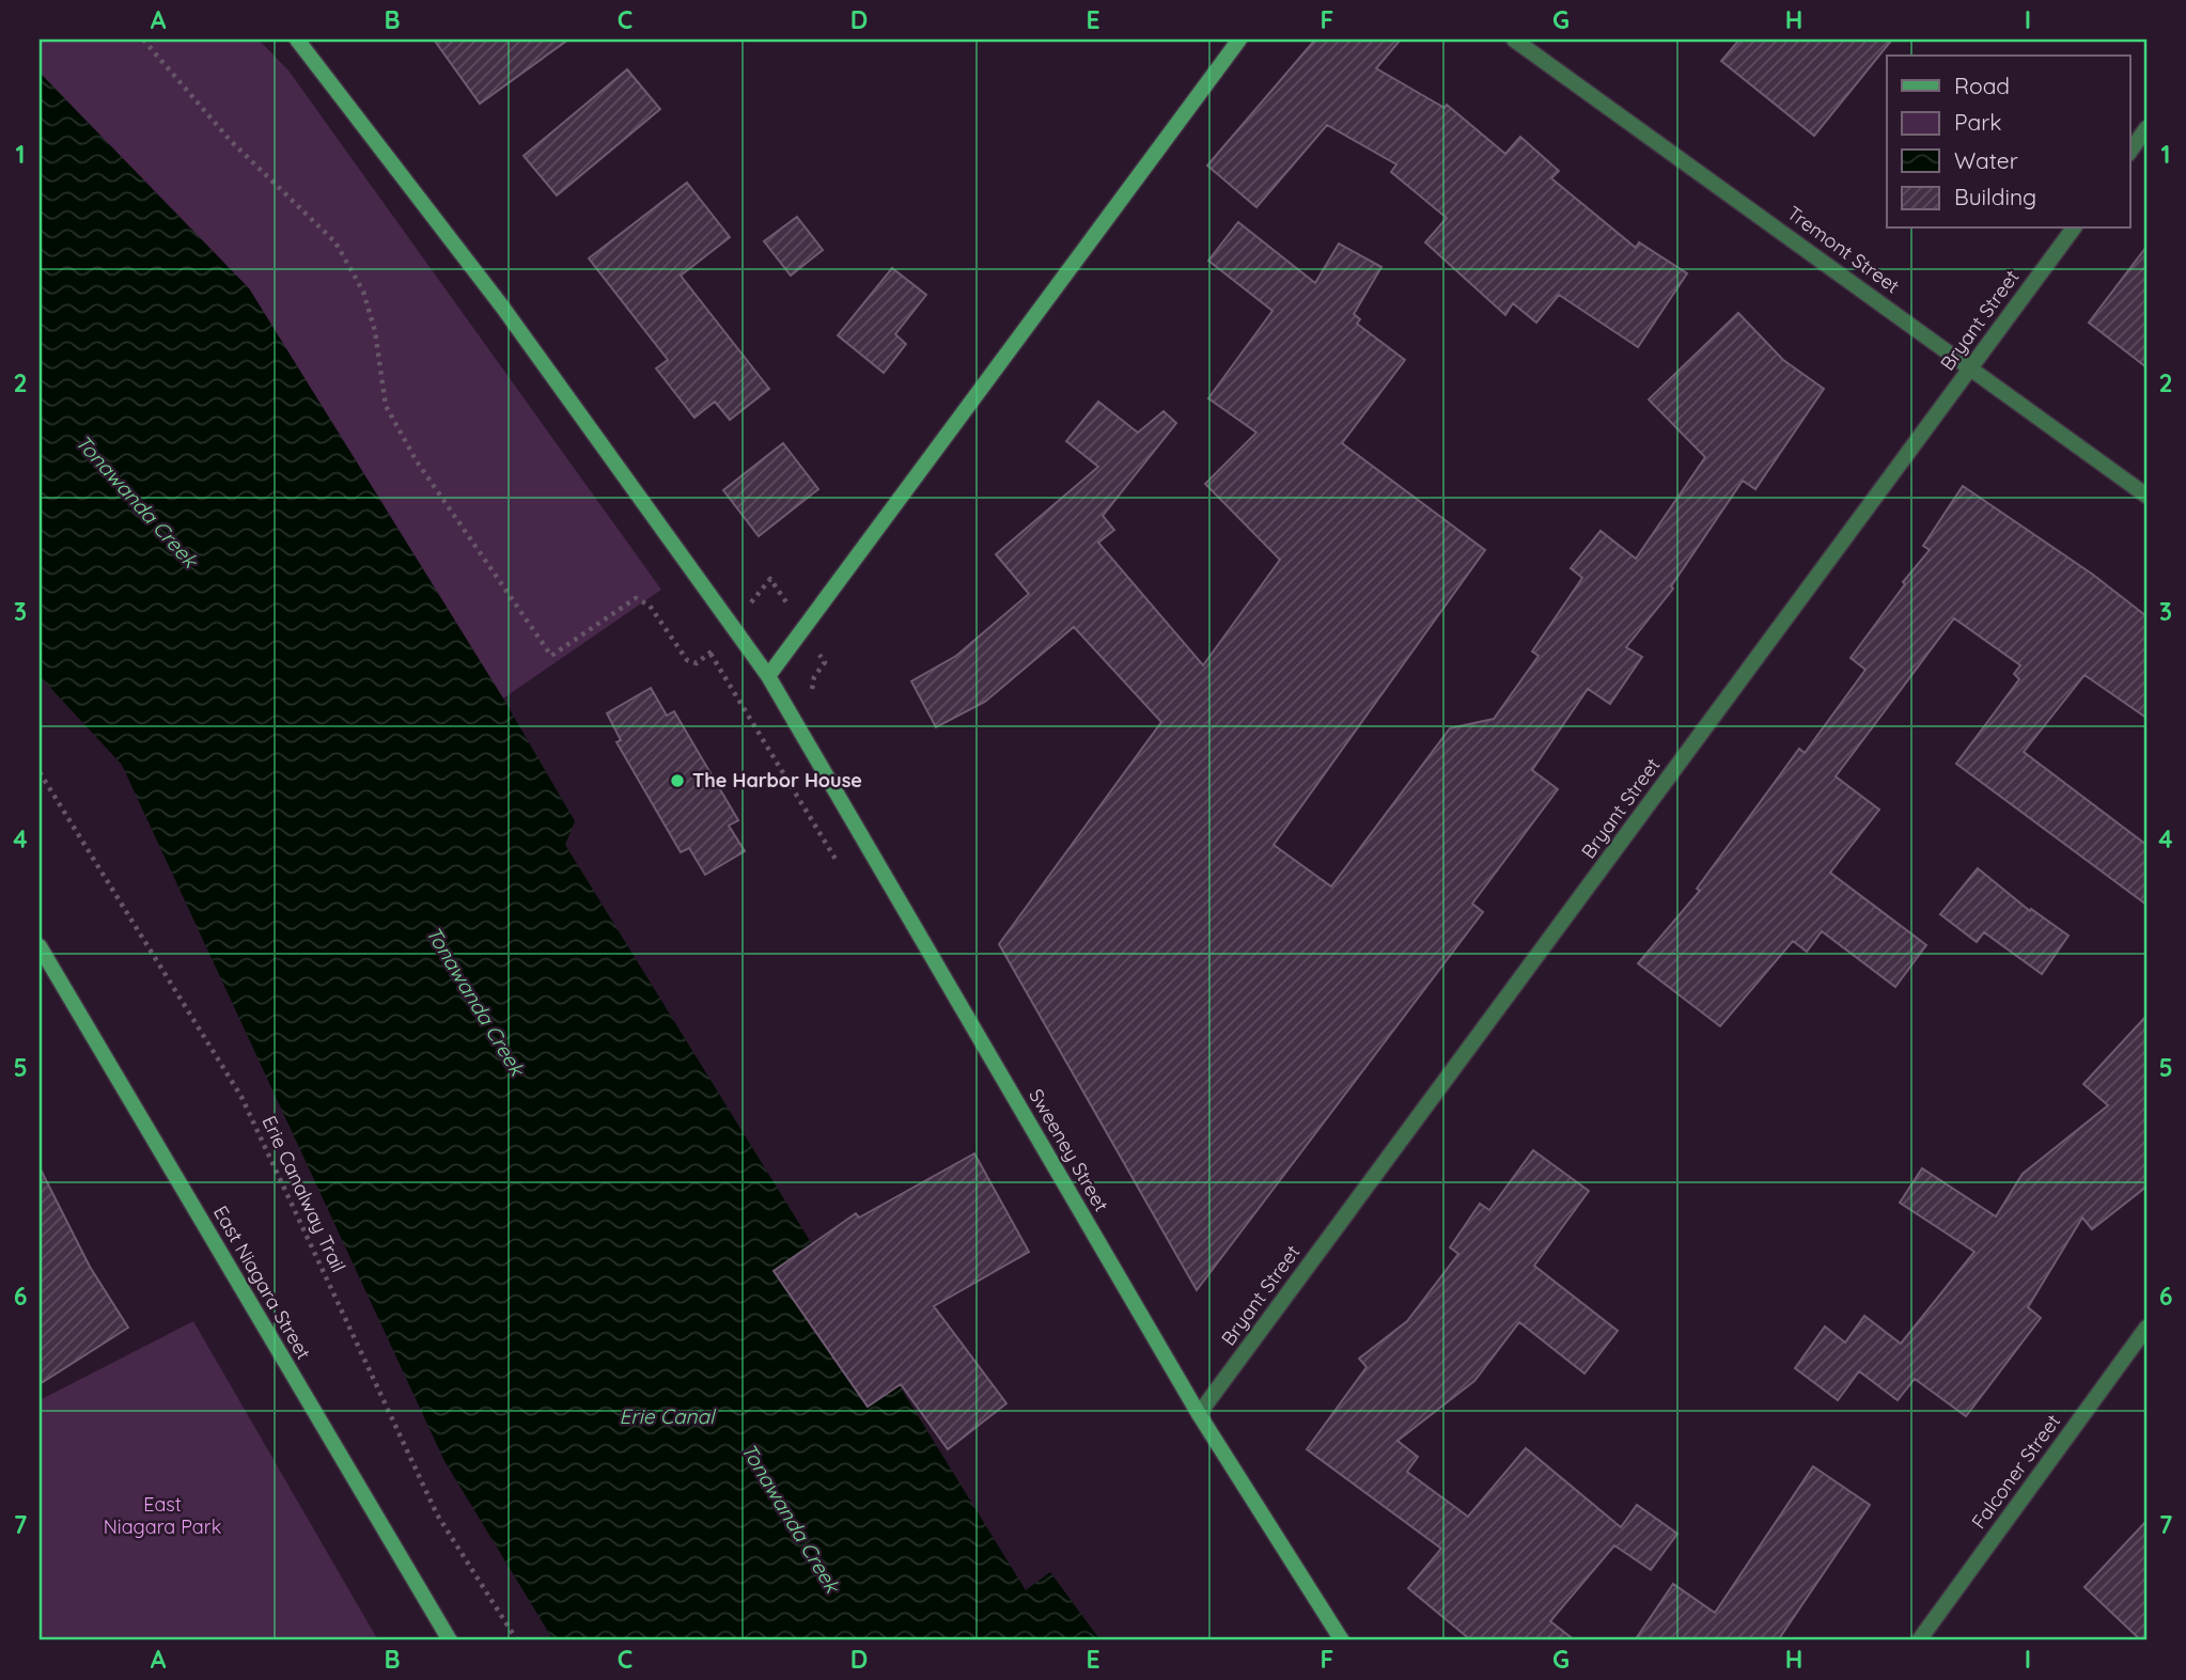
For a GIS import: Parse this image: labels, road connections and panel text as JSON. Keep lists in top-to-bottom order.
{
  "streets": {
    "street": [
      "Tremont Street",
      "Bryant Street",
      "Sweeney Street",
      "East Niagara Street",
      "Falconer Street"
    ],
    "path": ["Erie Canalway Trail"]
  },
  "crossings": [
    ["Tremont Street", "Bryant Street"],
    ["Bryant Street", "Sweeney Street"]
  ],
  "water": ["Tonawanda Creek", "Erie Canal"],
  "parks": ["East Niagara Park"],
  "places": ["The Harbor House"],
  "legend": [
    "Road",
    "Park",
    "Water",
    "Building"
  ],
  "grid": {
    "columns": [
      "A",
      "B",
      "C",
      "D",
      "E",
      "F",
      "G",
      "H",
      "I"
    ],
    "rows": [
      "1",
      "2",
      "3",
      "4",
      "5",
      "6",
      "7"
    ]
  }
}
